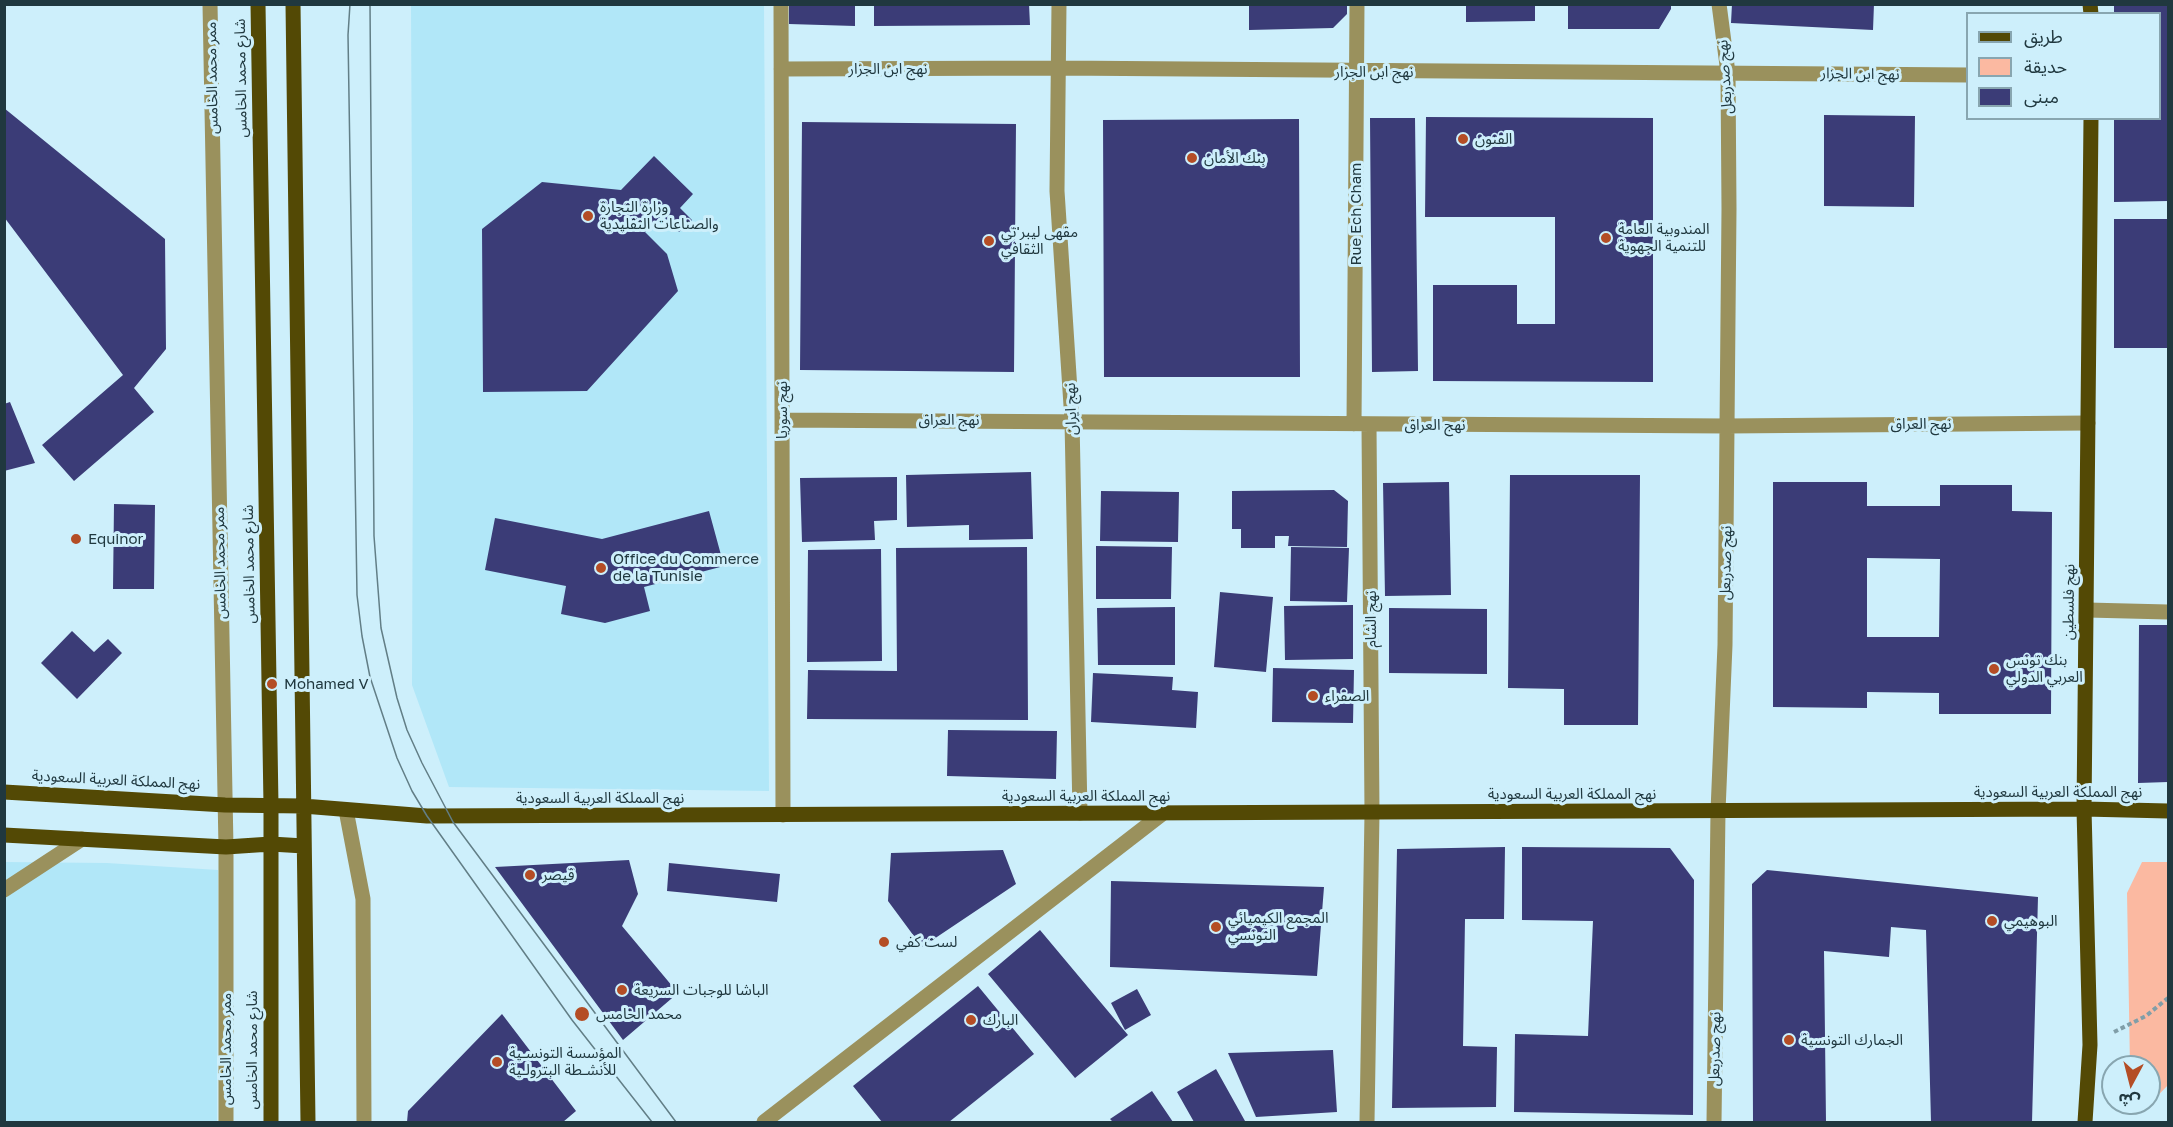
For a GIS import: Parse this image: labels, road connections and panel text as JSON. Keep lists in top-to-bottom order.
{
  "streets": {
    "main road": ["شارع محمد الخامس", "نهج فلسطين", "نهج المملكة العربية السعودية"],
    "street": [
      "نهج ابن الجزار",
      "نهج صدربعل",
      "ممر محمد الخامس",
      "Rue Ech Cham",
      "نهج ايران",
      "نهج سوريا",
      "نهج العراق",
      "نهج الشام"
    ]
  },
  "crossings": [
    ["نهج ابن الجزار", "نهج صدربعل"],
    ["نهج ابن الجزار", "Rue Ech Cham"],
    ["نهج ابن الجزار", "نهج ايران"],
    ["نهج ابن الجزار", "نهج سوريا"],
    ["نهج صدربعل", "نهج العراق"],
    ["نهج صدربعل", "نهج المملكة العربية السعودية"],
    ["ممر محمد الخامس", "نهج المملكة العربية السعودية"],
    ["شارع محمد الخامس", "نهج المملكة العربية السعودية"],
    ["Rue Ech Cham", "نهج العراق"],
    ["Rue Ech Cham", "نهج الشام"],
    ["نهج ايران", "نهج العراق"],
    ["نهج ايران", "نهج المملكة العربية السعودية"],
    ["نهج سوريا", "نهج العراق"],
    ["نهج سوريا", "نهج المملكة العربية السعودية"],
    ["نهج العراق", "نهج فلسطين"],
    ["نهج العراق", "نهج الشام"],
    ["نهج فلسطين", "نهج المملكة العربية السعودية"],
    ["نهج الشام", "نهج المملكة العربية السعودية"]
  ],
  "places": [
    "الفنون",
    "بنك الأمان",
    "وزارة التجارة والصناعات التقليدية",
    "المندوبية العامة للتنمية الجهوية",
    "مقهى ليبر'تي الثقافي",
    "Equinor",
    "Office du Commerce de la Tunisie",
    "بنك تونس العربي الدولي",
    "Mohamed V",
    "الصفراء",
    "قيصر",
    "البوهيمي",
    "المجمع الكيميائي التونسي",
    "لست كفي",
    "الباشا للوجبات السريعة",
    "محمد الخامس",
    "البارك",
    "الجمارك التونسية",
    "المؤسسة التونسـية للأنشـطة البترولـية"
  ],
  "legend": ["طريق", "حديقة", "مبنى"],
  "north": "bottom"
}
